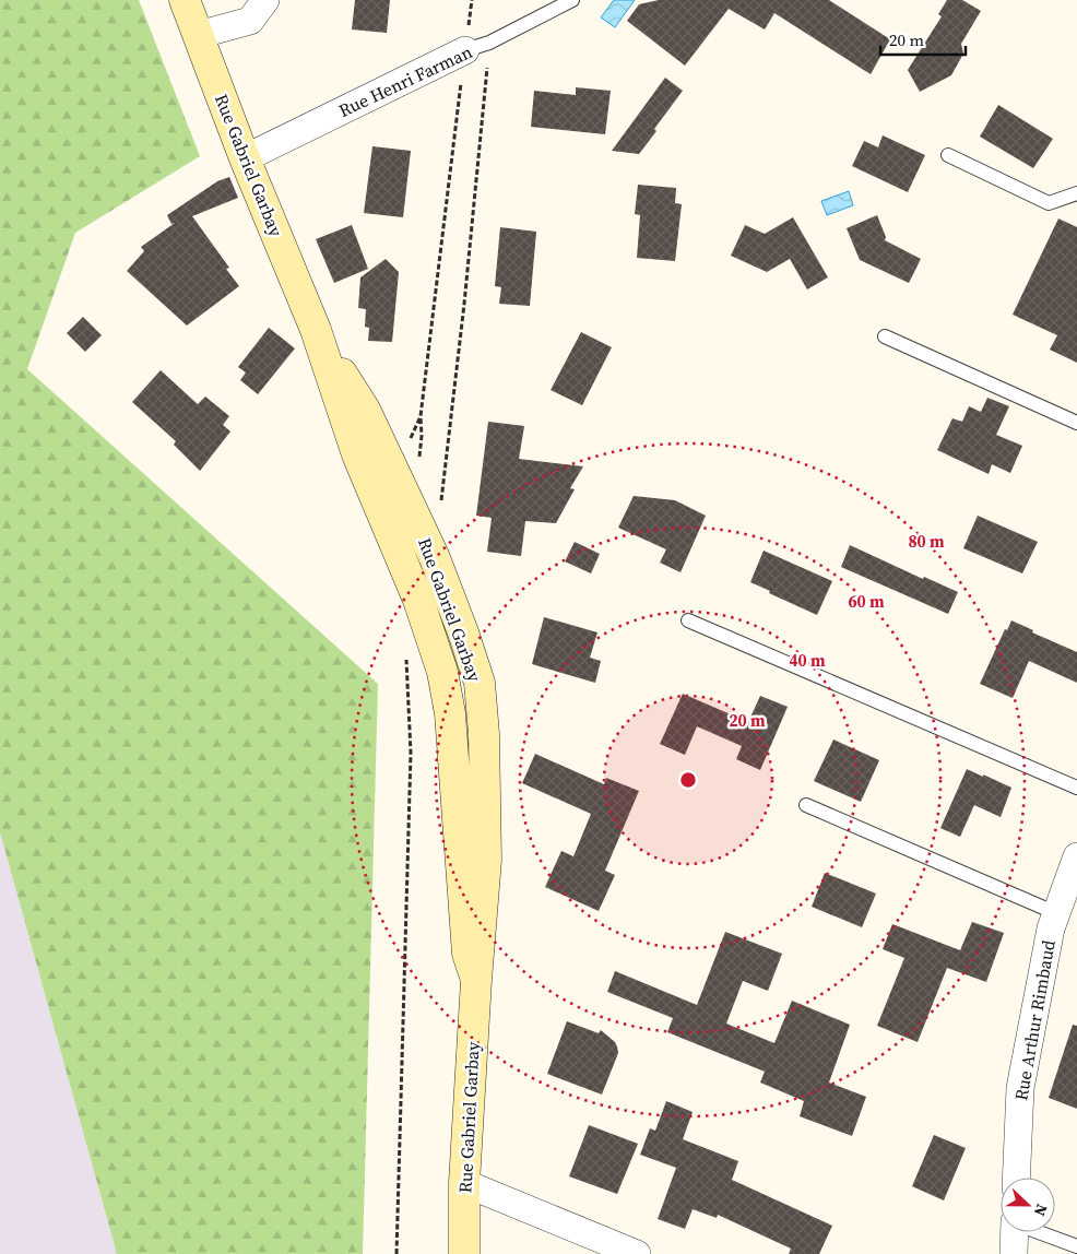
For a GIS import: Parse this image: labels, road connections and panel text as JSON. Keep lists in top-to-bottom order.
{
  "streets": {
    "street": ["Rue Henri Farman", "Rue Gabriel Garbay", "Rue Arthur Rimbaud"]
  },
  "crossings": [
    ["Rue Henri Farman", "Rue Gabriel Garbay"]
  ],
  "scale_bar": "20 m",
  "north": "right",
  "rings": [
    "80 m",
    "60 m",
    "40 m",
    "20 m"
  ]
}
